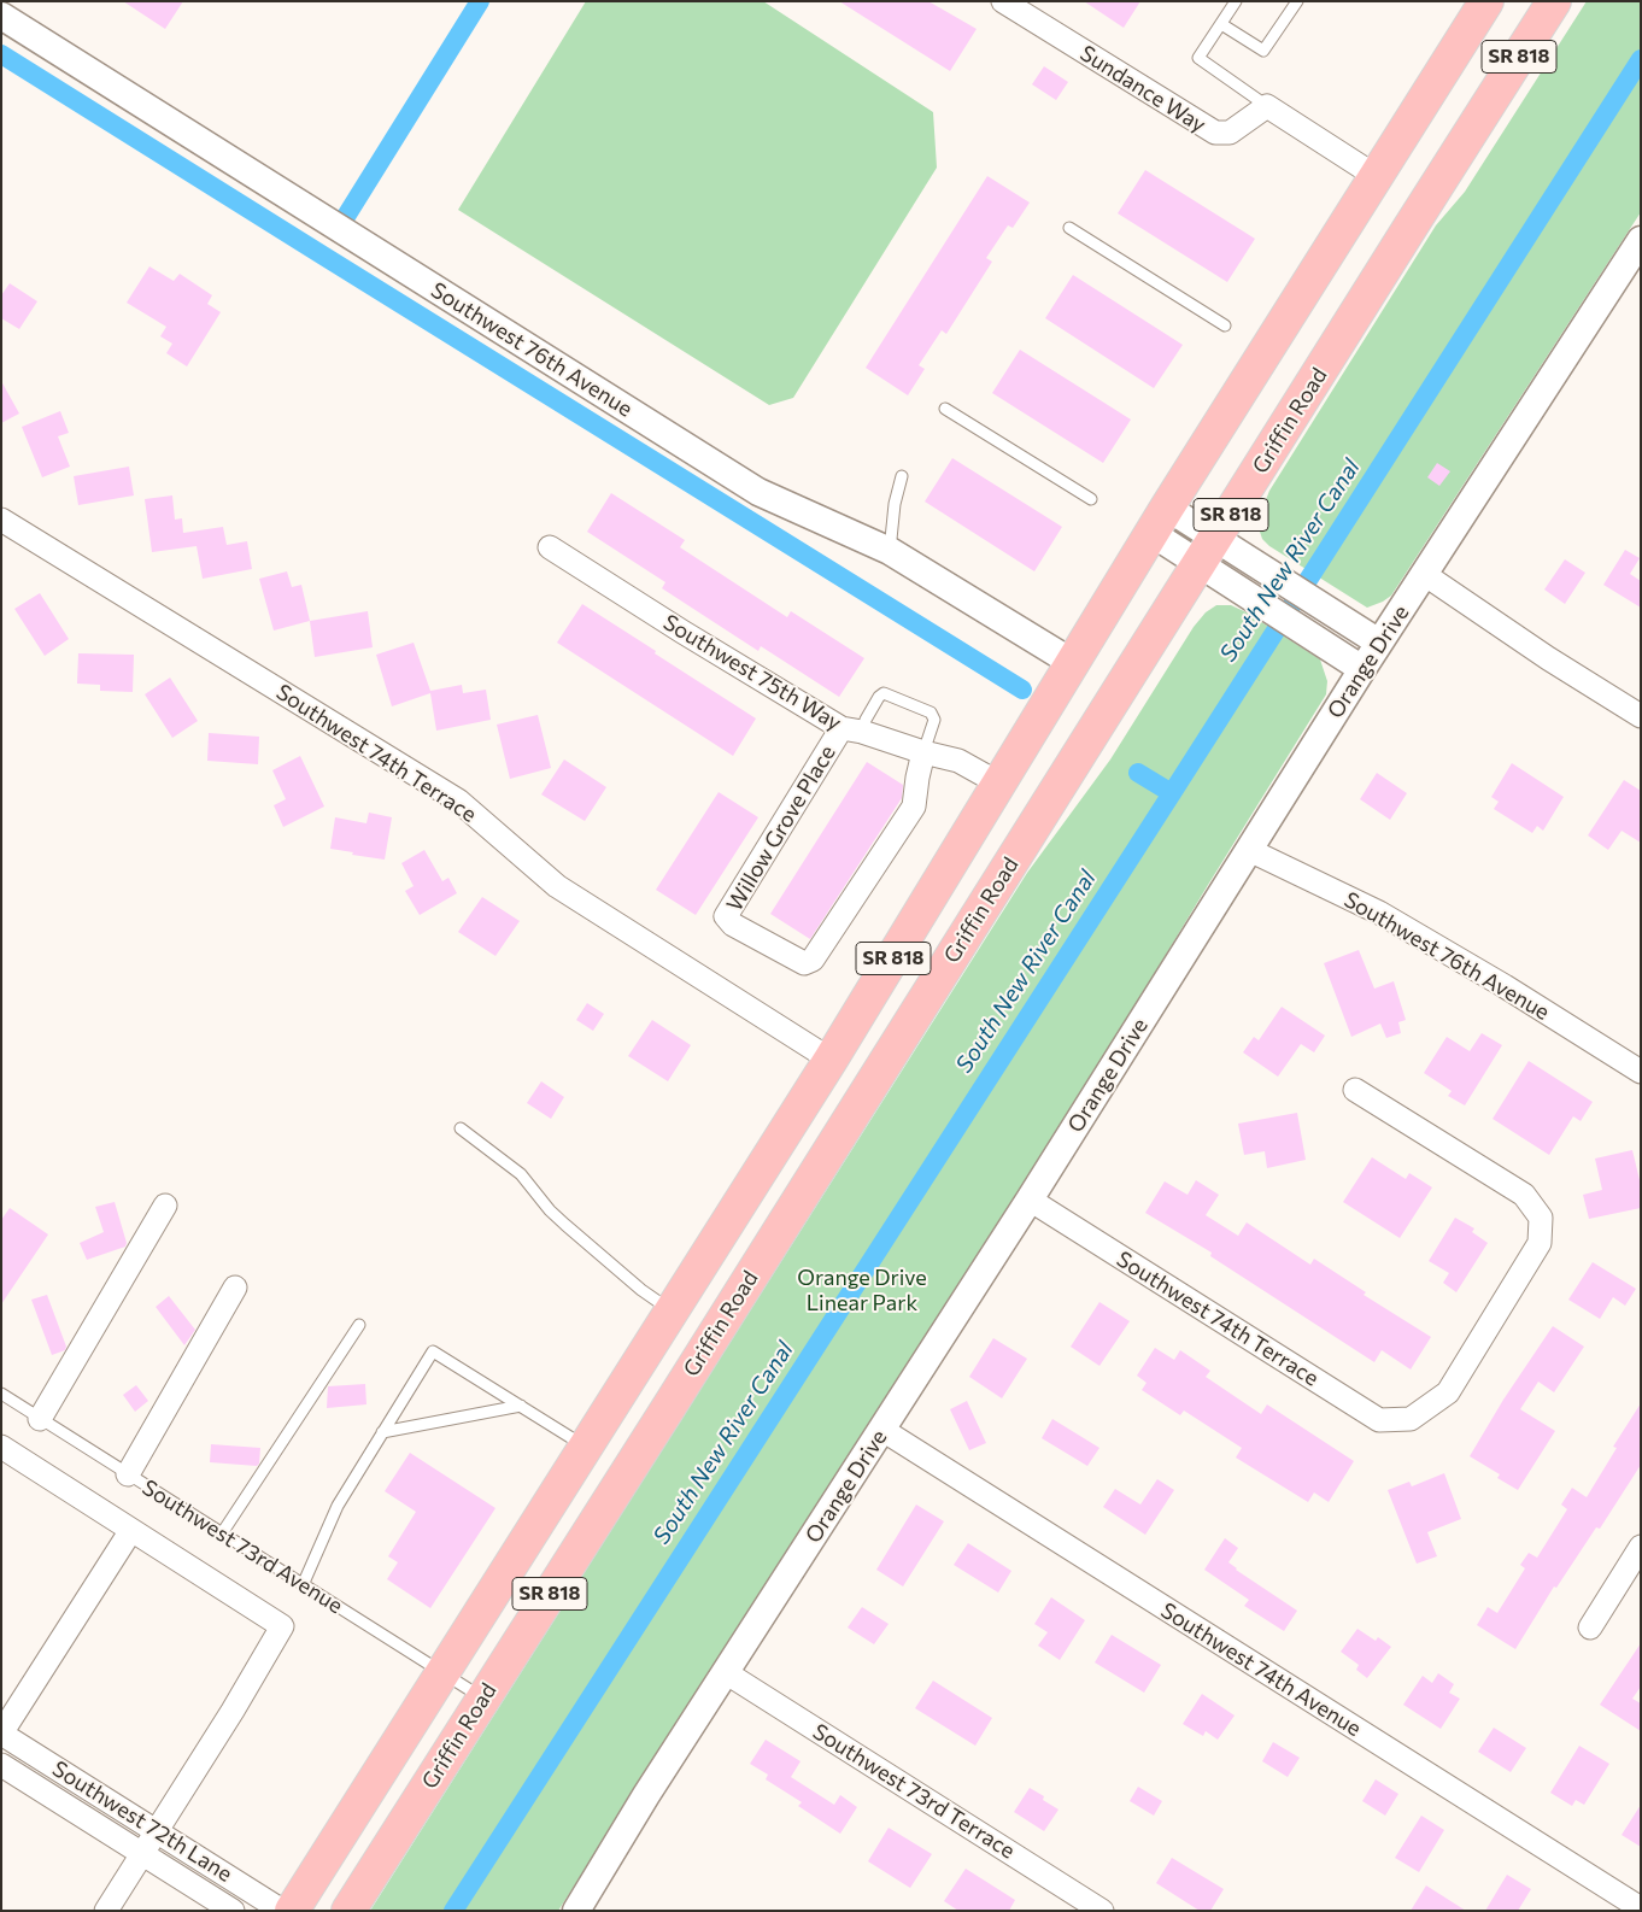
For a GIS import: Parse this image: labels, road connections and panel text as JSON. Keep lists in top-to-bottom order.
{
  "streets": {
    "main road": ["SR 818", "Griffin Road"],
    "street": [
      "Sundance Way",
      "Southwest 76th Avenue",
      "Orange Drive",
      "Southwest 75th Way",
      "Southwest 74th Terrace",
      "Willow Grove Place",
      "Southwest 74th Avenue",
      "Southwest 73rd Terrace",
      "Southwest 72th Lane"
    ],
    "lane": ["Southwest 73rd Avenue"]
  },
  "crossings": [
    ["SR 818", "Southwest 76th Avenue"],
    ["SR 818", "Southwest 75th Way"],
    ["SR 818", "Southwest 74th Terrace"],
    ["SR 818", "Southwest 73rd Avenue"],
    ["Southwest 76th Avenue", "Orange Drive"],
    ["Griffin Road", "Southwest 73rd Avenue"],
    ["Orange Drive", "Southwest 74th Terrace"],
    ["Orange Drive", "Southwest 74th Avenue"],
    ["Orange Drive", "Southwest 73rd Terrace"],
    ["Southwest 75th Way", "Willow Grove Place"]
  ],
  "water": ["South New River Canal"],
  "parks": ["Orange Drive Linear Park"]
}
